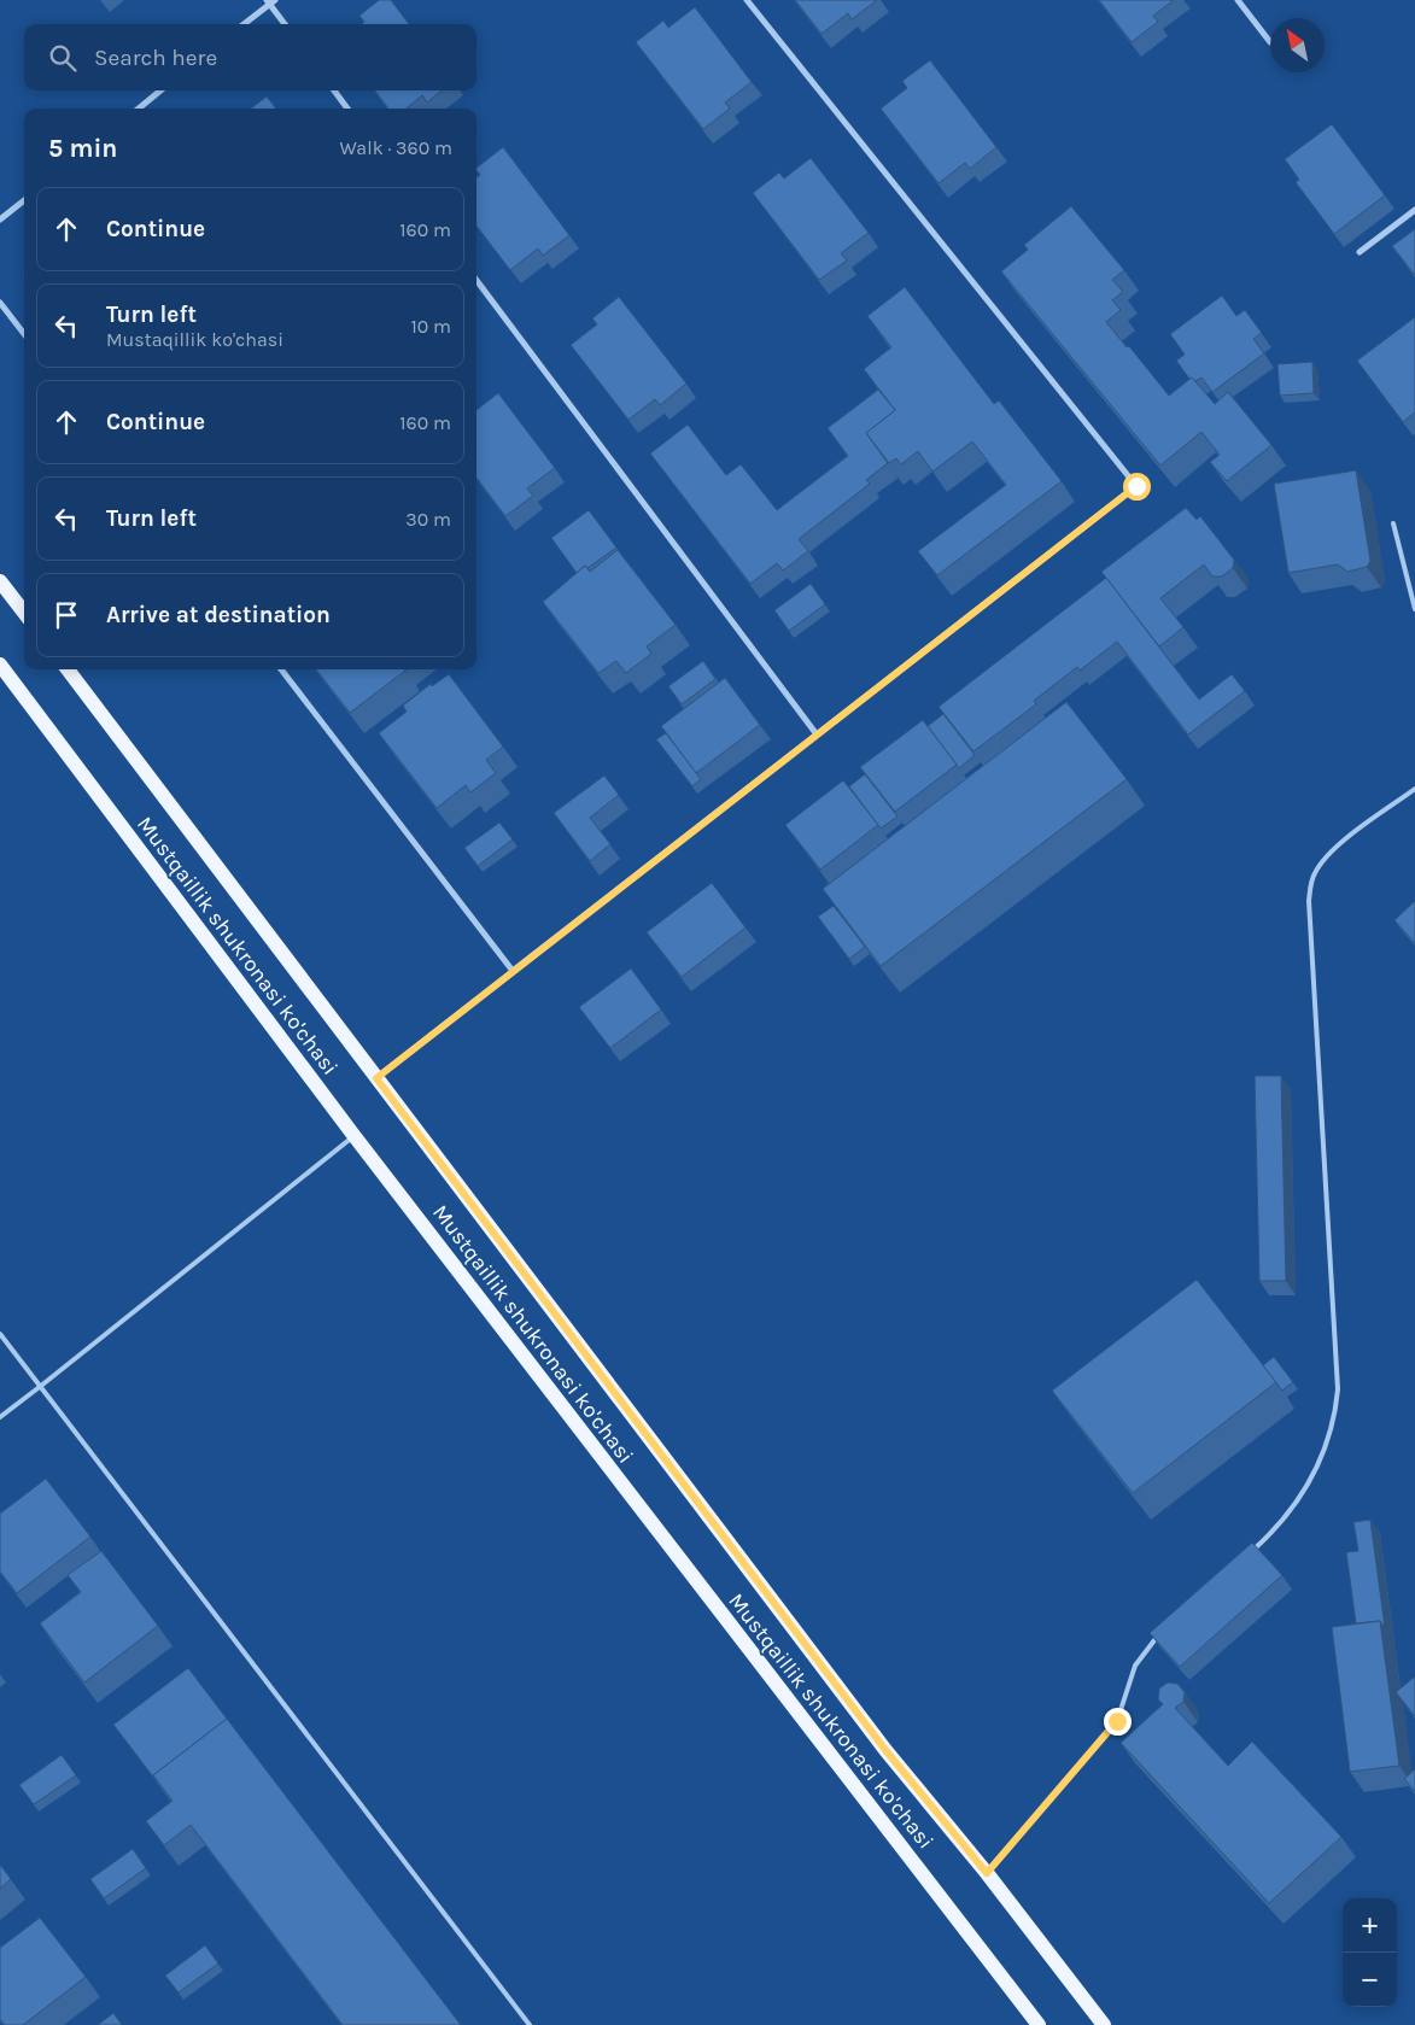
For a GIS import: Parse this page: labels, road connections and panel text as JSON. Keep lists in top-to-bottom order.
{
  "streets": {
    "main road": ["Mustqaillik shukronasi ko'chasi"]
  },
  "north": "top left",
  "page": {
    "search": "Search here",
    "heading": ["5 min", "Walk · 360 m"],
    "list": [
      ["Continue", "160 m"],
      ["Turn left", "Mustaqillik ko'chasi", "10 m"],
      ["Continue", "160 m"],
      ["Turn left", "30 m"],
      "Arrive at destination"
    ],
    "map_buttons": ["+", "−"]
  }
}
